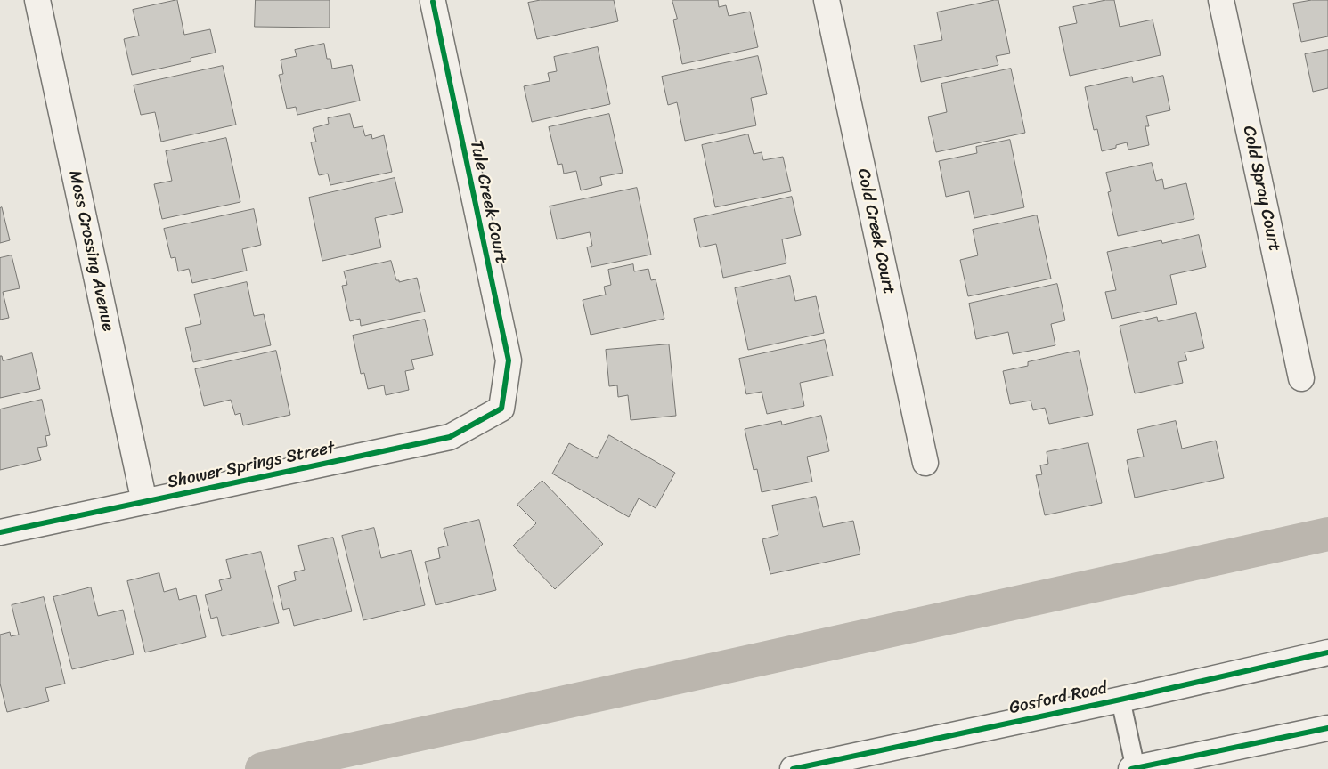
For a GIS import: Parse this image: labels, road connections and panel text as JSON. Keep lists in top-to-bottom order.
{
  "streets": {
    "street": [
      "Cold Spray Court",
      "Tule Creek Court",
      "Cold Creek Court",
      "Moss Crossing Avenue",
      "Shower Springs Street",
      "Gosford Road"
    ]
  },
  "crossings": [
    ["Tule Creek Court", "Shower Springs Street"],
    ["Moss Crossing Avenue", "Shower Springs Street"]
  ]
}
